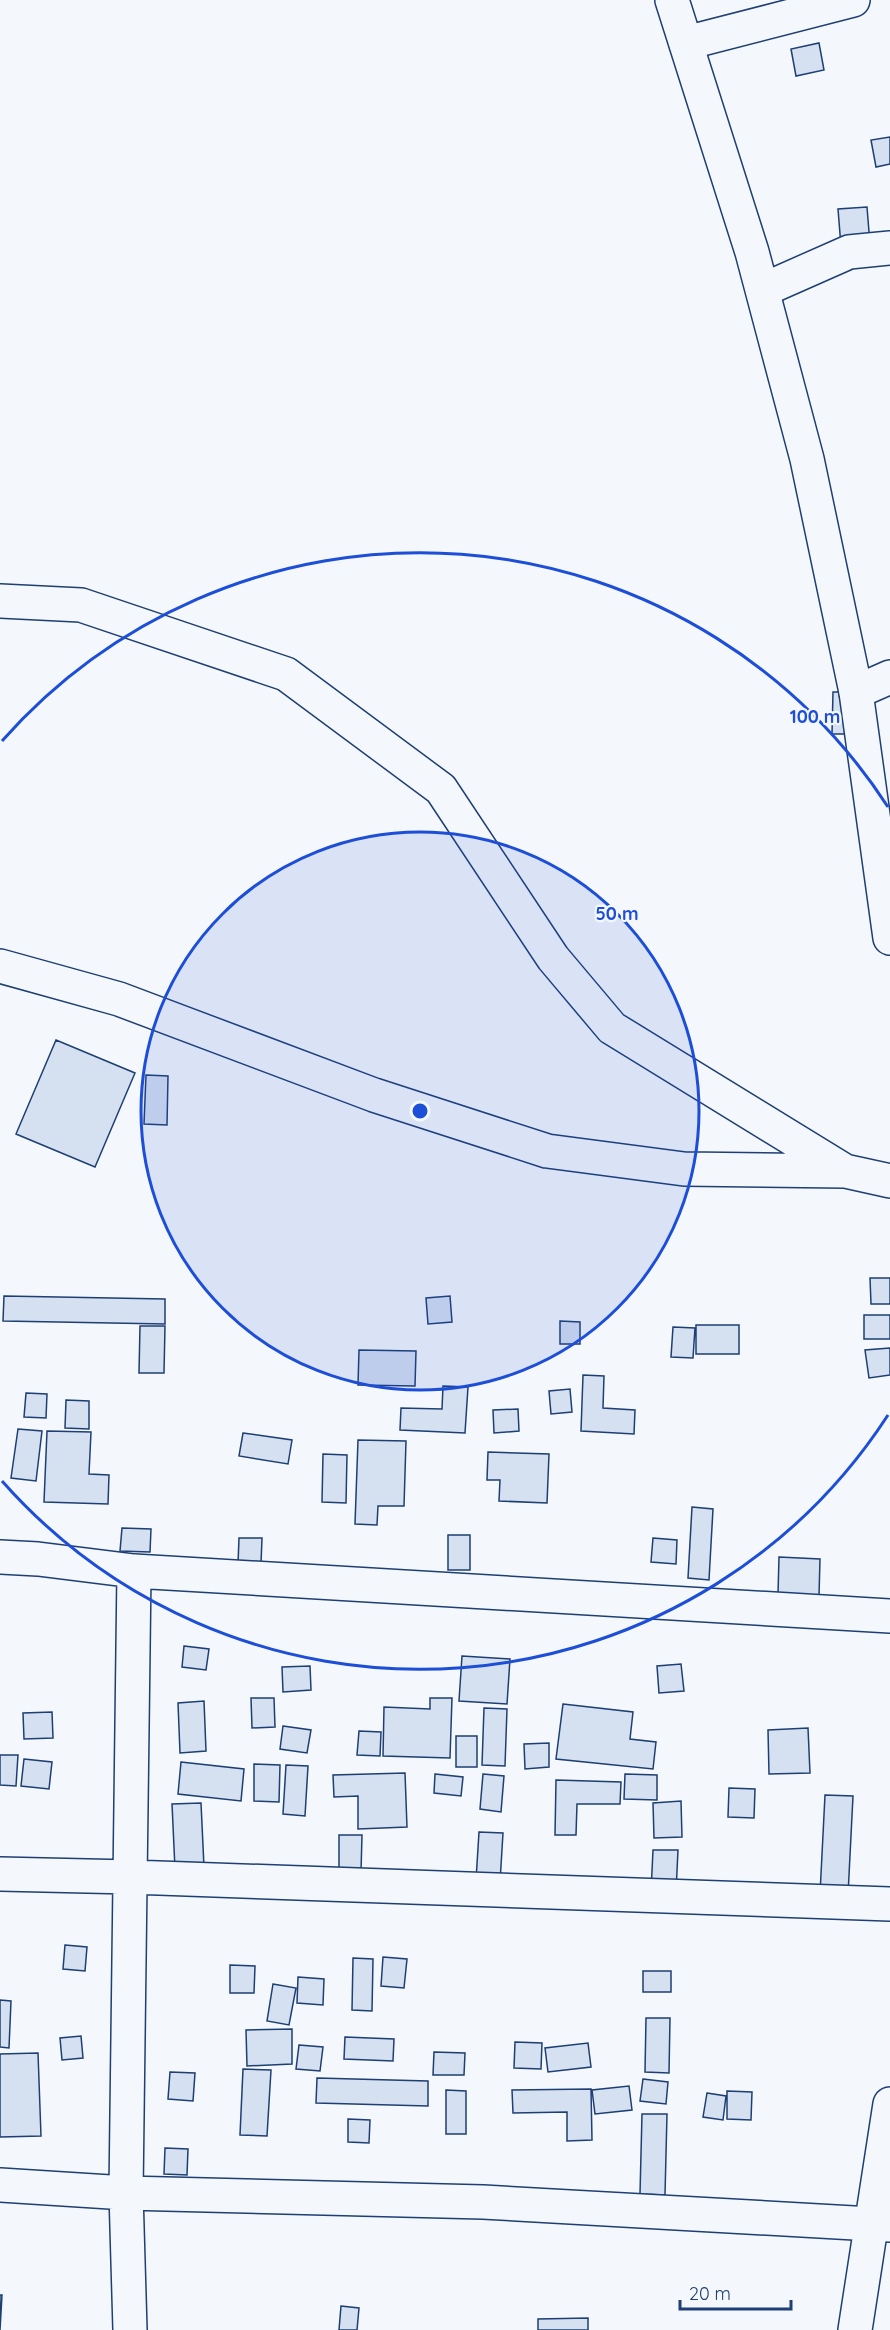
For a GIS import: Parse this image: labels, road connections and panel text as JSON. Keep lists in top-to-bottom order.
{
  "scale_bar": "20 m",
  "rings": ["100 m", "50 m"]
}
